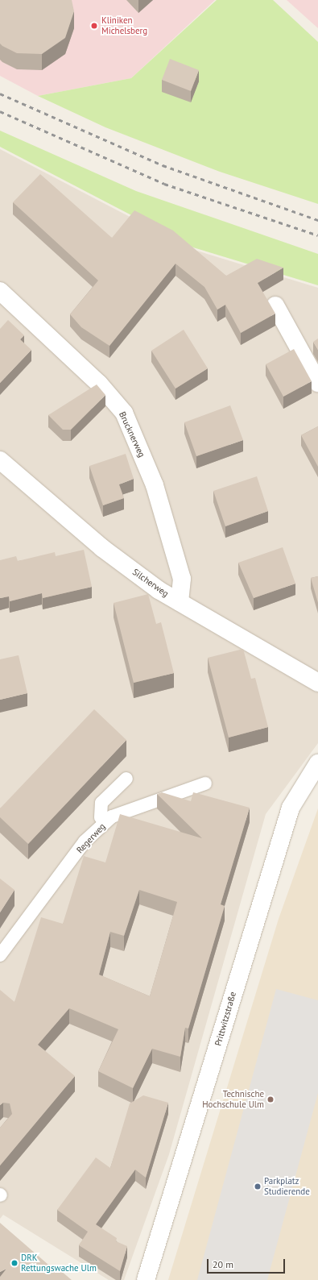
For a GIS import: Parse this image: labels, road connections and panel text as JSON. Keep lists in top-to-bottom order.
{
  "streets": {
    "street": ["Brucknerweg", "Silcherweg", "Prittwitzstraße"],
    "lane": ["Regerweg"]
  },
  "crossings": [
    ["Brucknerweg", "Silcherweg"]
  ],
  "places": [
    "Kliniken Michelsberg",
    "Technische Hochschule Ulm",
    "Parkplatz Studierende",
    "DRK Rettungswache Ulm"
  ],
  "scale_bar": "20 m"
}
